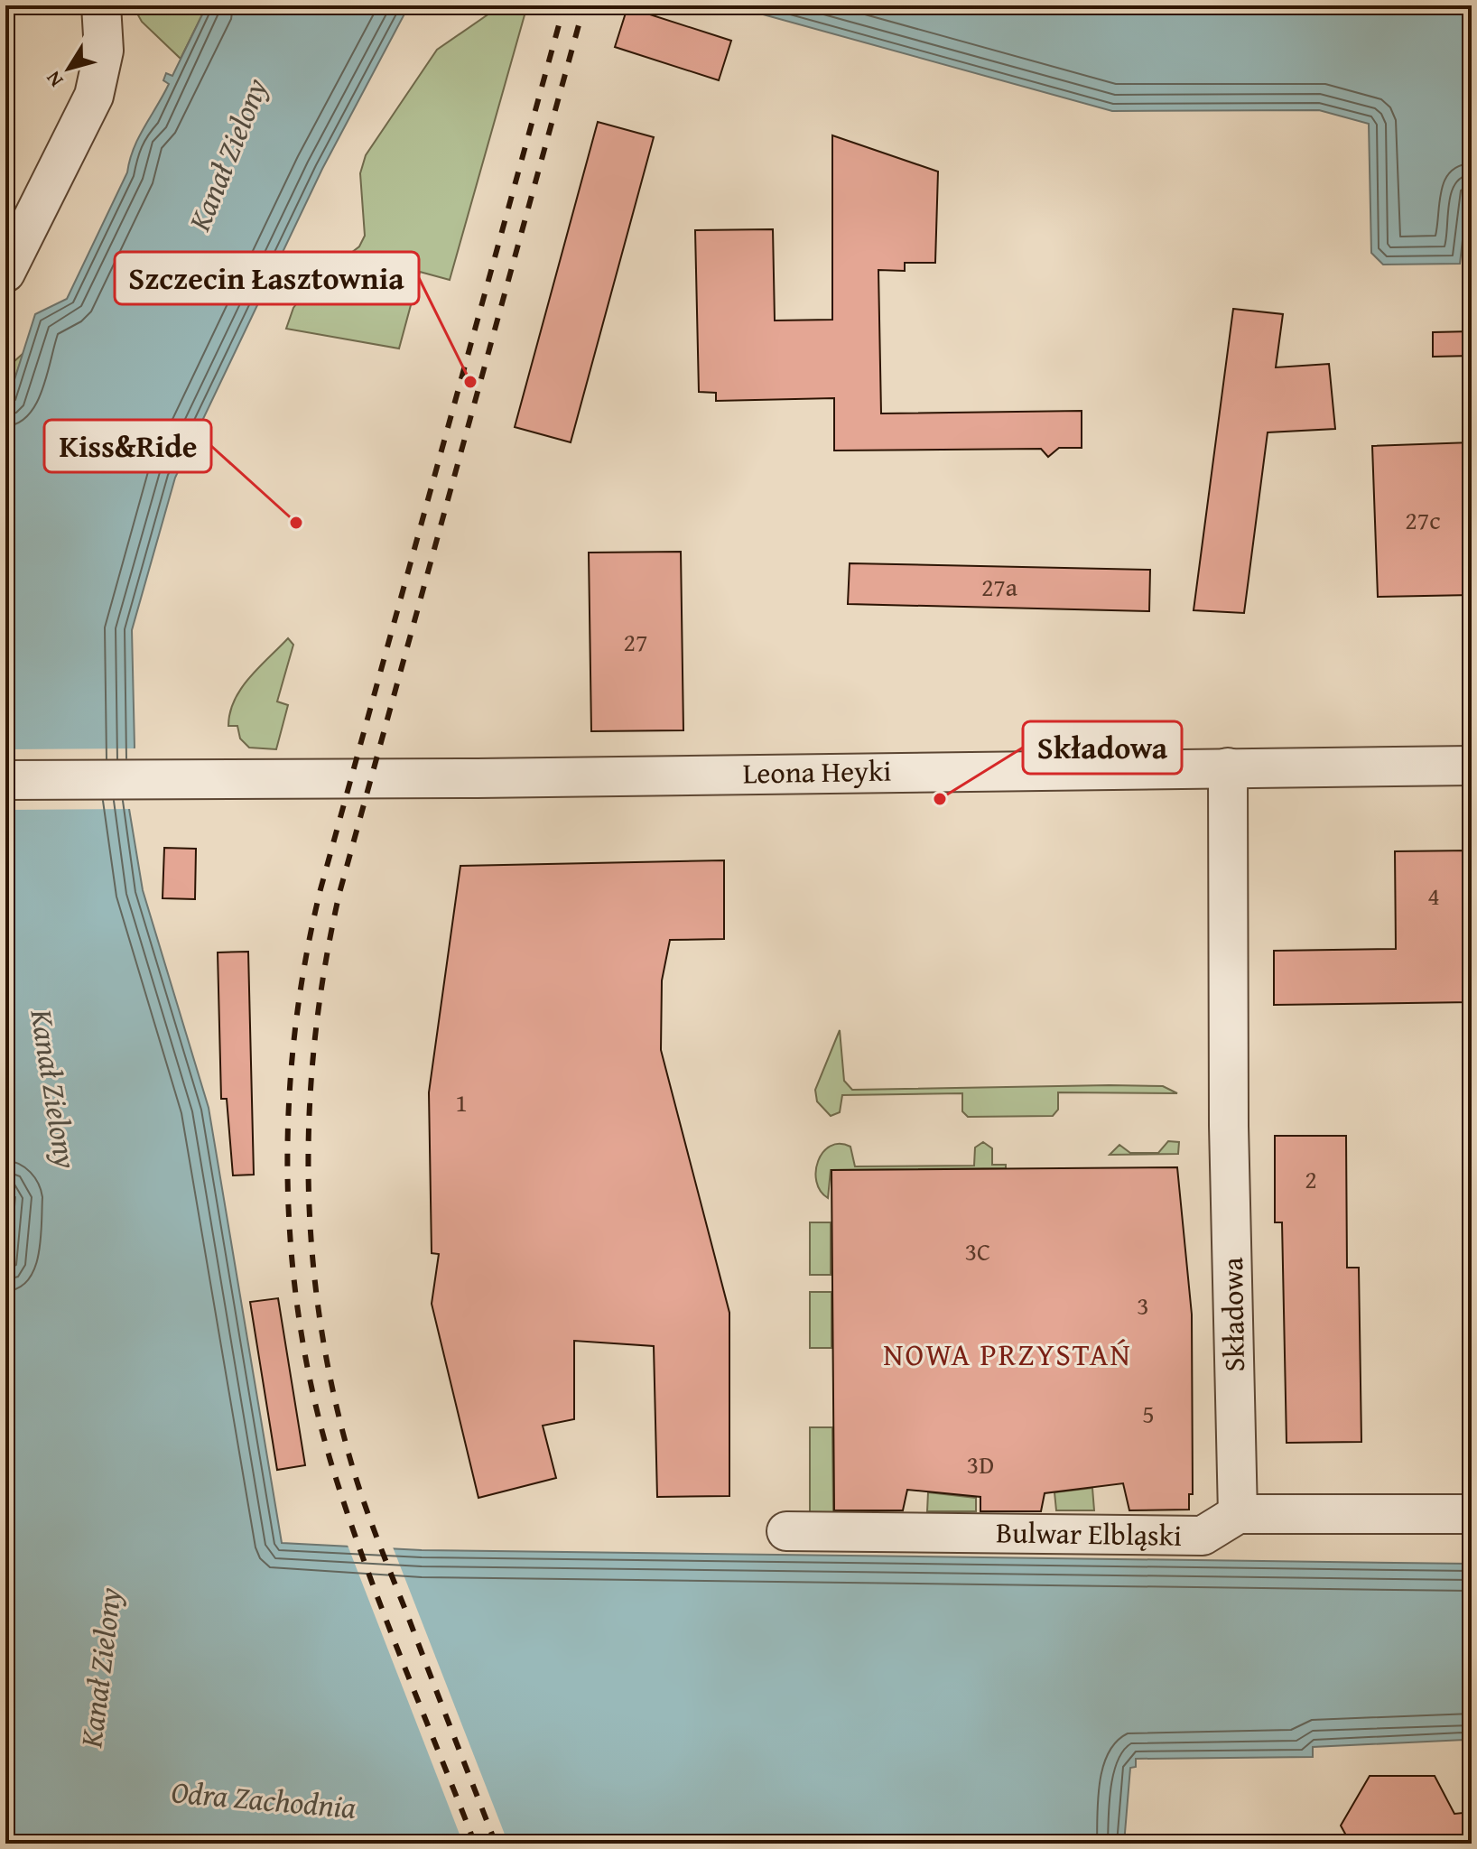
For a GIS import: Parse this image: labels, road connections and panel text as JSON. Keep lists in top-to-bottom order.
{
  "streets": {
    "street": ["Leona Heyki", "Składowa", "Bulwar Elbląski"]
  },
  "crossings": [
    ["Leona Heyki", "Składowa"],
    ["Składowa", "Bulwar Elbląski"]
  ],
  "districts": ["NOWA PRZYSTAŃ"],
  "water": ["Kanał Zielony", "Odra Zachodnia"],
  "places": ["Szczecin Łasztownia", "Kiss&Ride", "Składowa"],
  "house_numbers": [
    "27c",
    "27a",
    "27",
    "4",
    "1",
    "2",
    "3C",
    "3",
    "5",
    "3D"
  ],
  "north": "bottom left"
}
